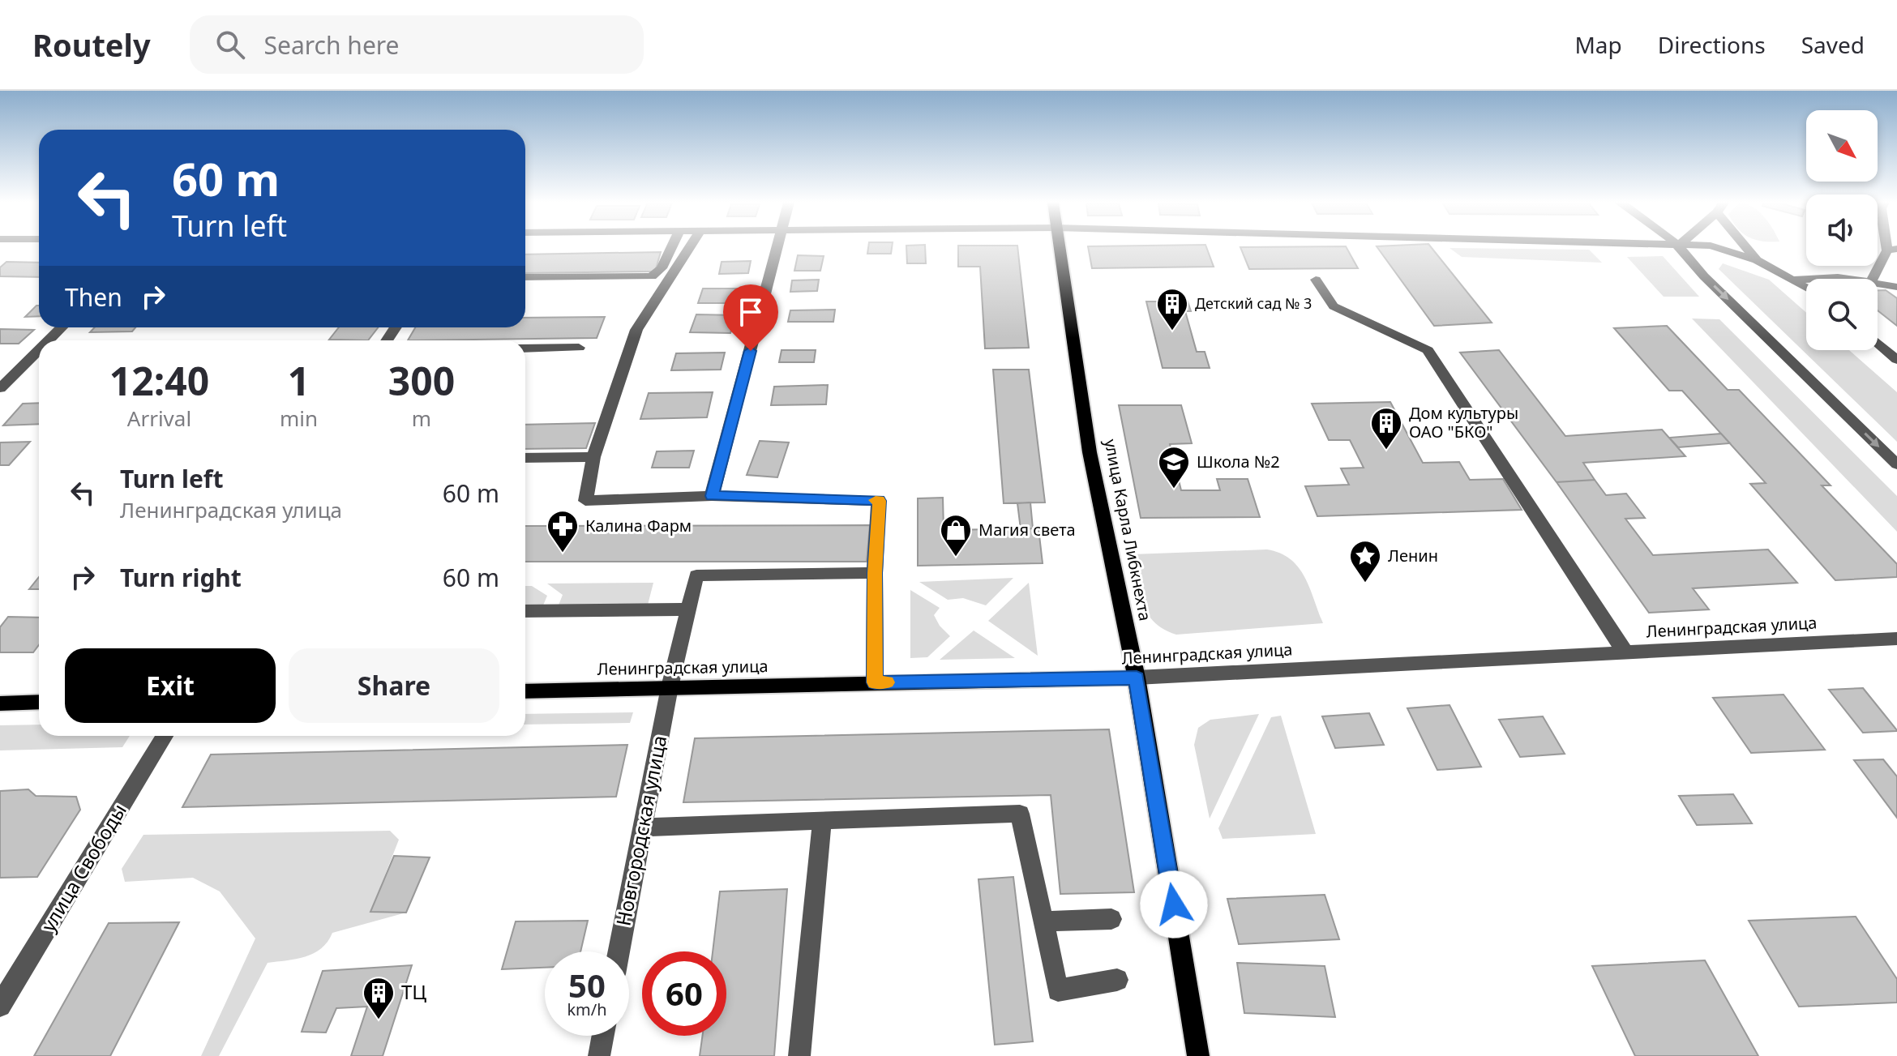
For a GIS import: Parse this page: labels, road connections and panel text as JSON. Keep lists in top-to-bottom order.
{
  "streets": {
    "main road": ["улица Карла Либкнехта", "Ленинградская улица"],
    "street": ["Новгородская улица", "улица Свободы"]
  },
  "crossings": [
    ["улица Карла Либкнехта", "Ленинградская улица"],
    ["Ленинградская улица", "Новгородская улица"]
  ],
  "places": {
    "building": ["Детский сад № 3", "Дом культуры ОАО \"БКО\"", "ТЦ"],
    "school or university": ["Школа №2"],
    "pharmacy": ["Калина Фарм"],
    "shop": ["Магия света"],
    "place": ["Ленин"]
  },
  "north": "bottom right",
  "page": {
    "header": "Routely",
    "search": "Search here",
    "nav": ["Map", "Directions", "Saved"],
    "turn": ["60 m", "Turn left"],
    "then": "Then",
    "eta": [
      "12:40",
      "Arrival",
      "1",
      "min",
      "300",
      "m"
    ],
    "list": [
      {
        "name": "Turn left",
        "note": "Ленинградская улица",
        "value": "60 m"
      },
      {
        "name": "Turn right",
        "value": "60 m"
      }
    ],
    "buttons": ["Exit", "Share"],
    "speed": "50 km/h",
    "limit": "60"
  }
}
